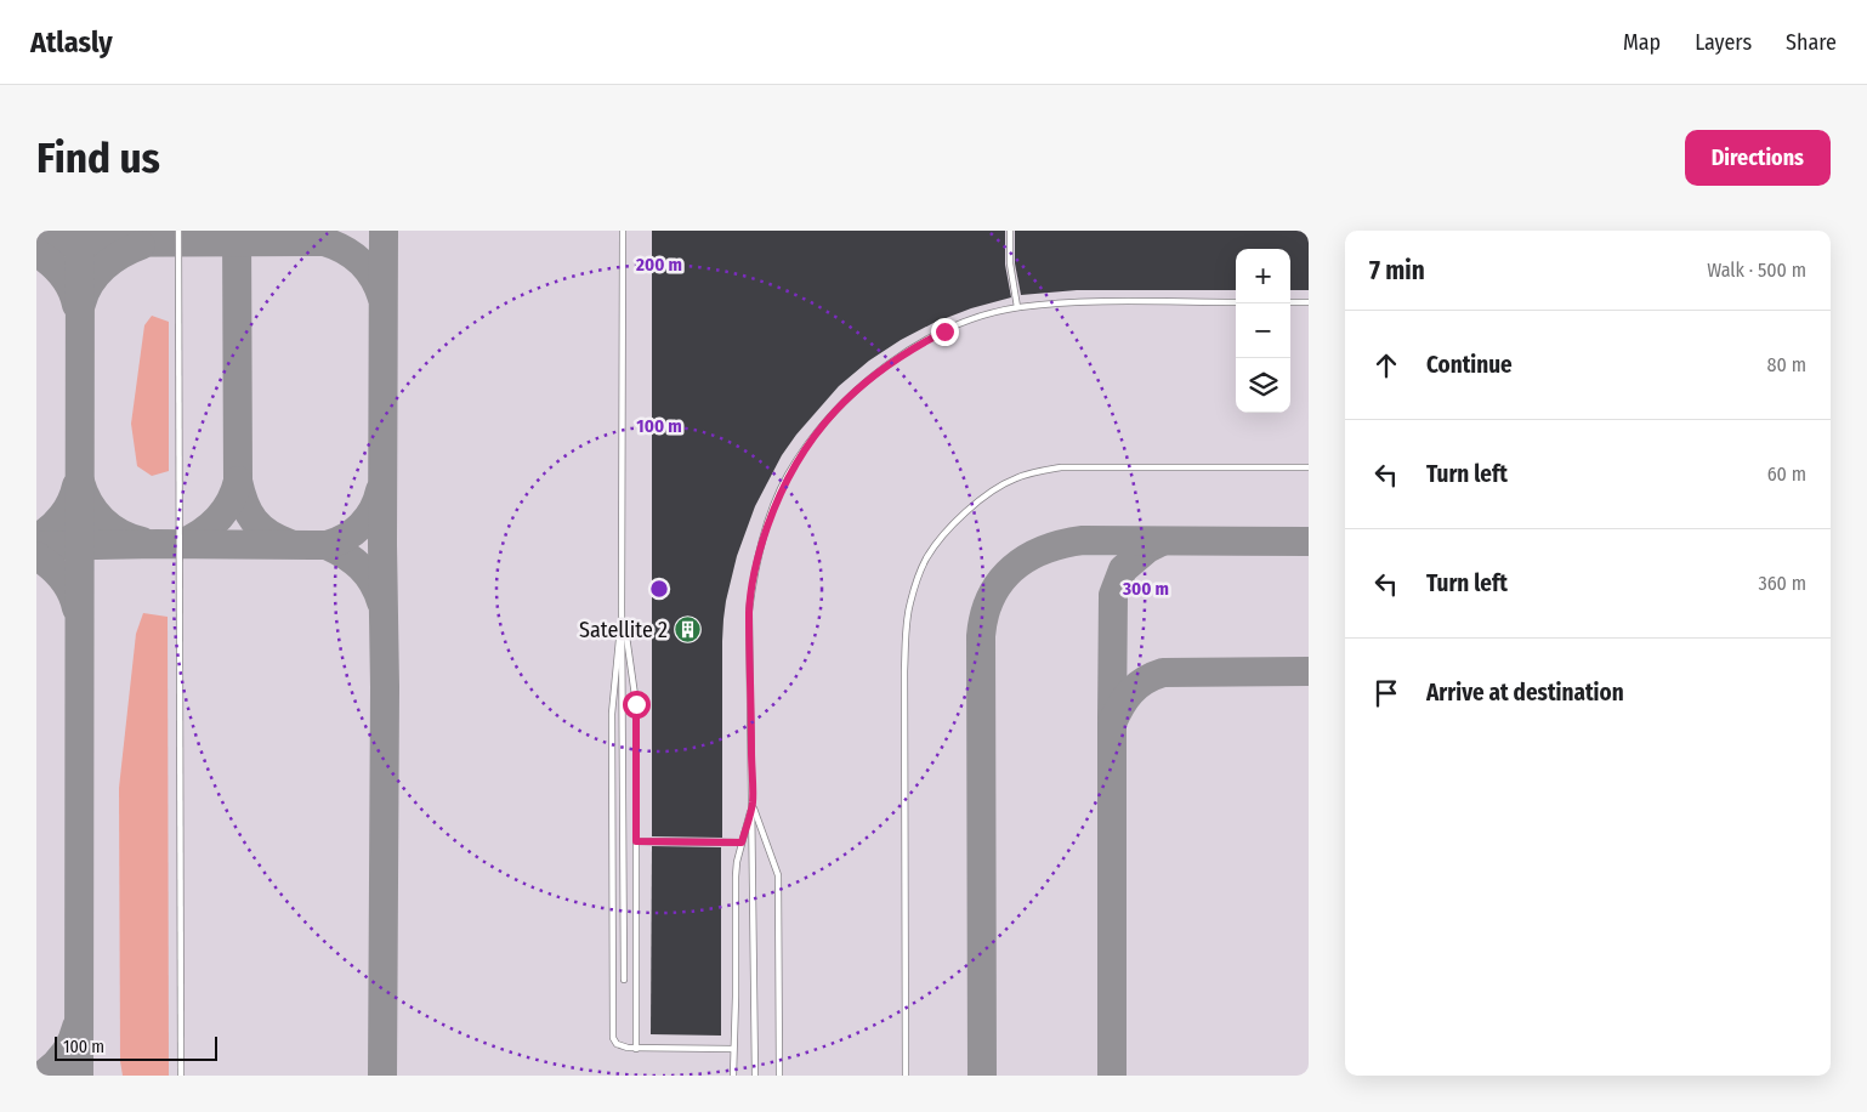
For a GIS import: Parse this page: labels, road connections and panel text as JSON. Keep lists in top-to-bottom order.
{
  "places": {
    "building": ["Satellite 2"]
  },
  "scale_bar": "100 m",
  "page": {
    "header": "Atlasly",
    "nav": ["Map", "Layers", "Share"],
    "buttons": "Directions",
    "title": "Find us",
    "heading": ["7 min", "Walk · 500 m"],
    "map_buttons": ["+", "−"],
    "list": [
      ["Continue", "80 m"],
      ["Turn left", "60 m"],
      ["Turn left", "360 m"],
      "Arrive at destination"
    ],
    "scale": "100 m"
  },
  "rings": ["200 m", "100 m", "300 m"]
}
